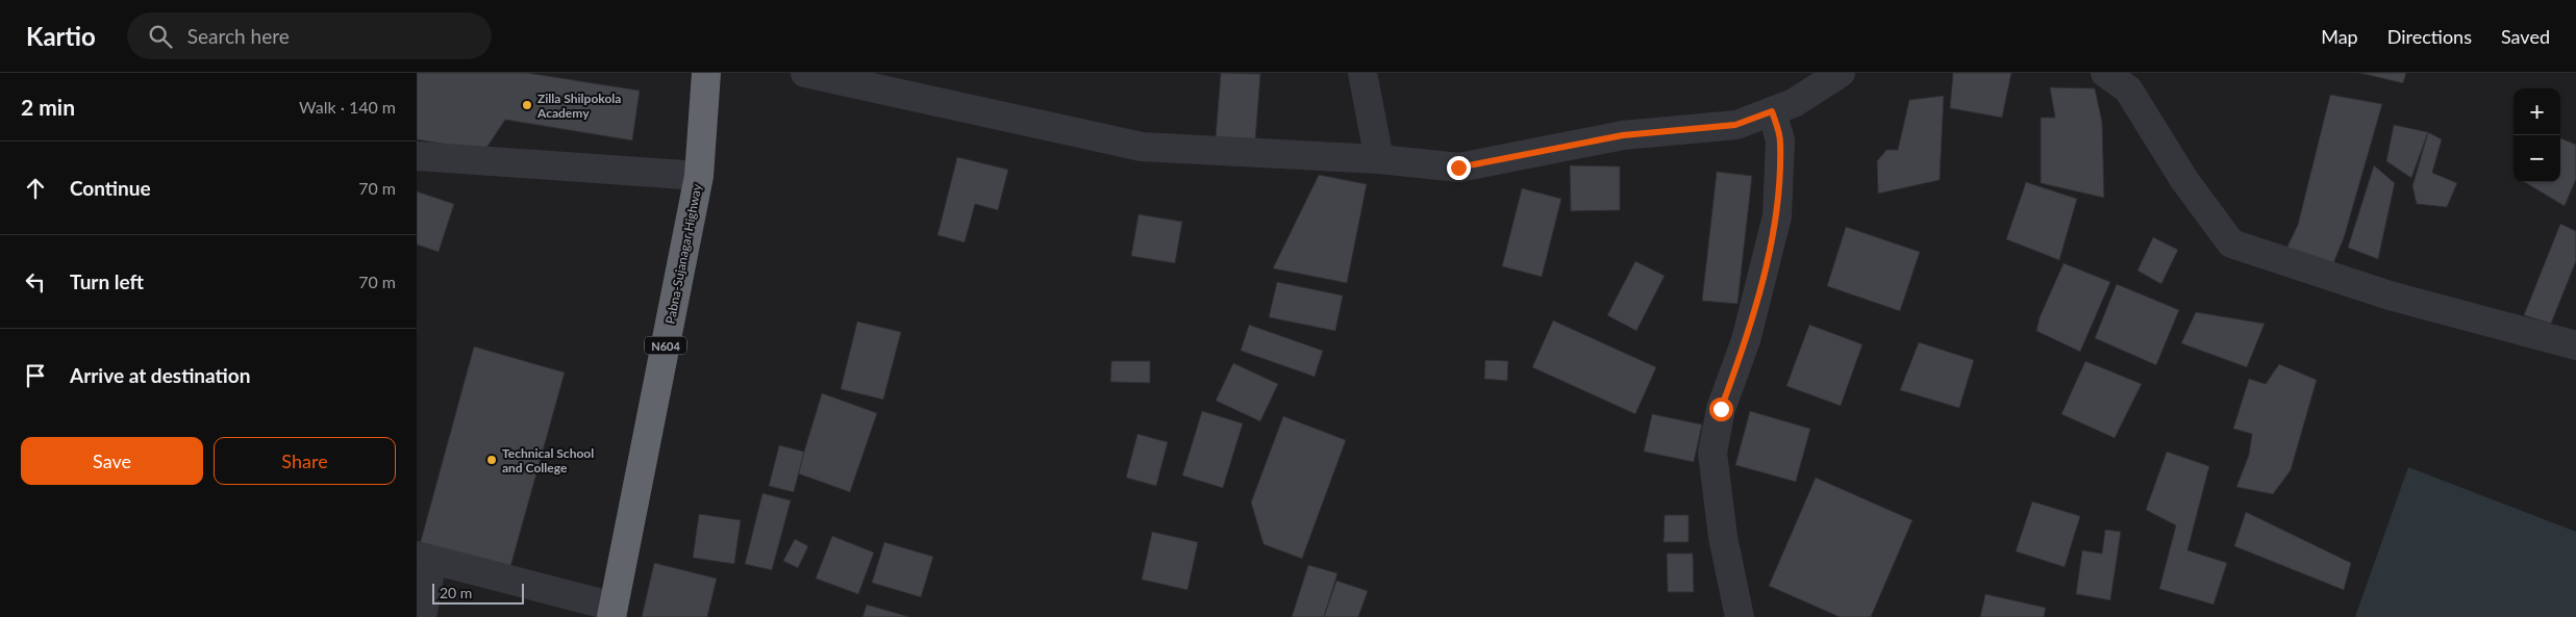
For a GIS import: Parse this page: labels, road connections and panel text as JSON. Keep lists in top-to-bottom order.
{
  "streets": {
    "highway": ["Pabna-Sujanagar Highway", "N604"]
  },
  "places": ["Zilla Shilpokola Academy", "Technical School and College"],
  "scale_bar": "20 m",
  "page": {
    "header": "Kartio",
    "search": "Search here",
    "nav": ["Map", "Directions", "Saved"],
    "heading": ["2 min", "Walk · 140 m"],
    "map_buttons": ["+", "−"],
    "list": [
      ["Continue", "70 m"],
      ["Turn left", "70 m"],
      "Arrive at destination"
    ],
    "buttons": ["Save", "Share"],
    "scale": "20 m"
  }
}
